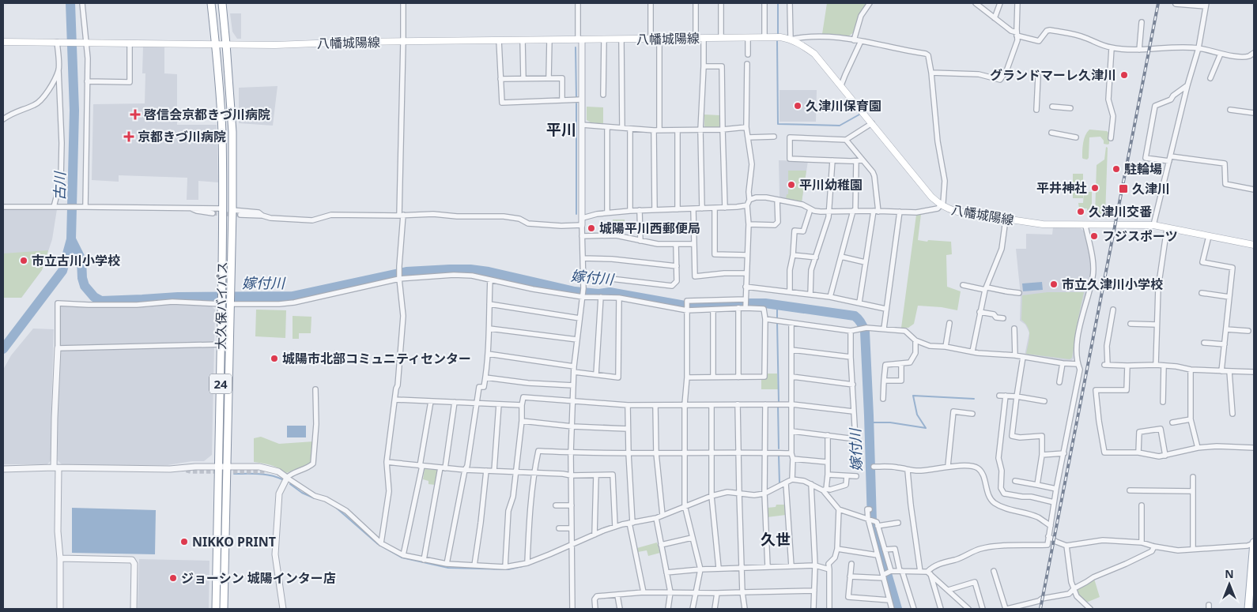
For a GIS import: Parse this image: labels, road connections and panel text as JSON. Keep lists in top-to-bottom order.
{
  "streets": {
    "main road": ["八幡城陽線", "大久保バイパス", "24"]
  },
  "crossings": [
    ["八幡城陽線", "大久保バイパス"]
  ],
  "districts": ["平川", "久世"],
  "water": ["古川", "嫁付川"],
  "places": {
    "other": [
      "グランドマーレ久津川",
      "久津川保育園",
      "駐輪場",
      "平川幼稚園",
      "平井神社",
      "久津川交番",
      "城陽平川西郵便局",
      "フジスポーツ",
      "市立古川小学校",
      "市立久津川小学校",
      "城陽市北部コミュニティセンター",
      "NIKKO PRINT",
      "ジョーシン 城陽インター店"
    ],
    "health": ["啓信会京都きづ川病院", "京都きづ川病院"],
    "transit": ["久津川"]
  },
  "north": "top"
}
